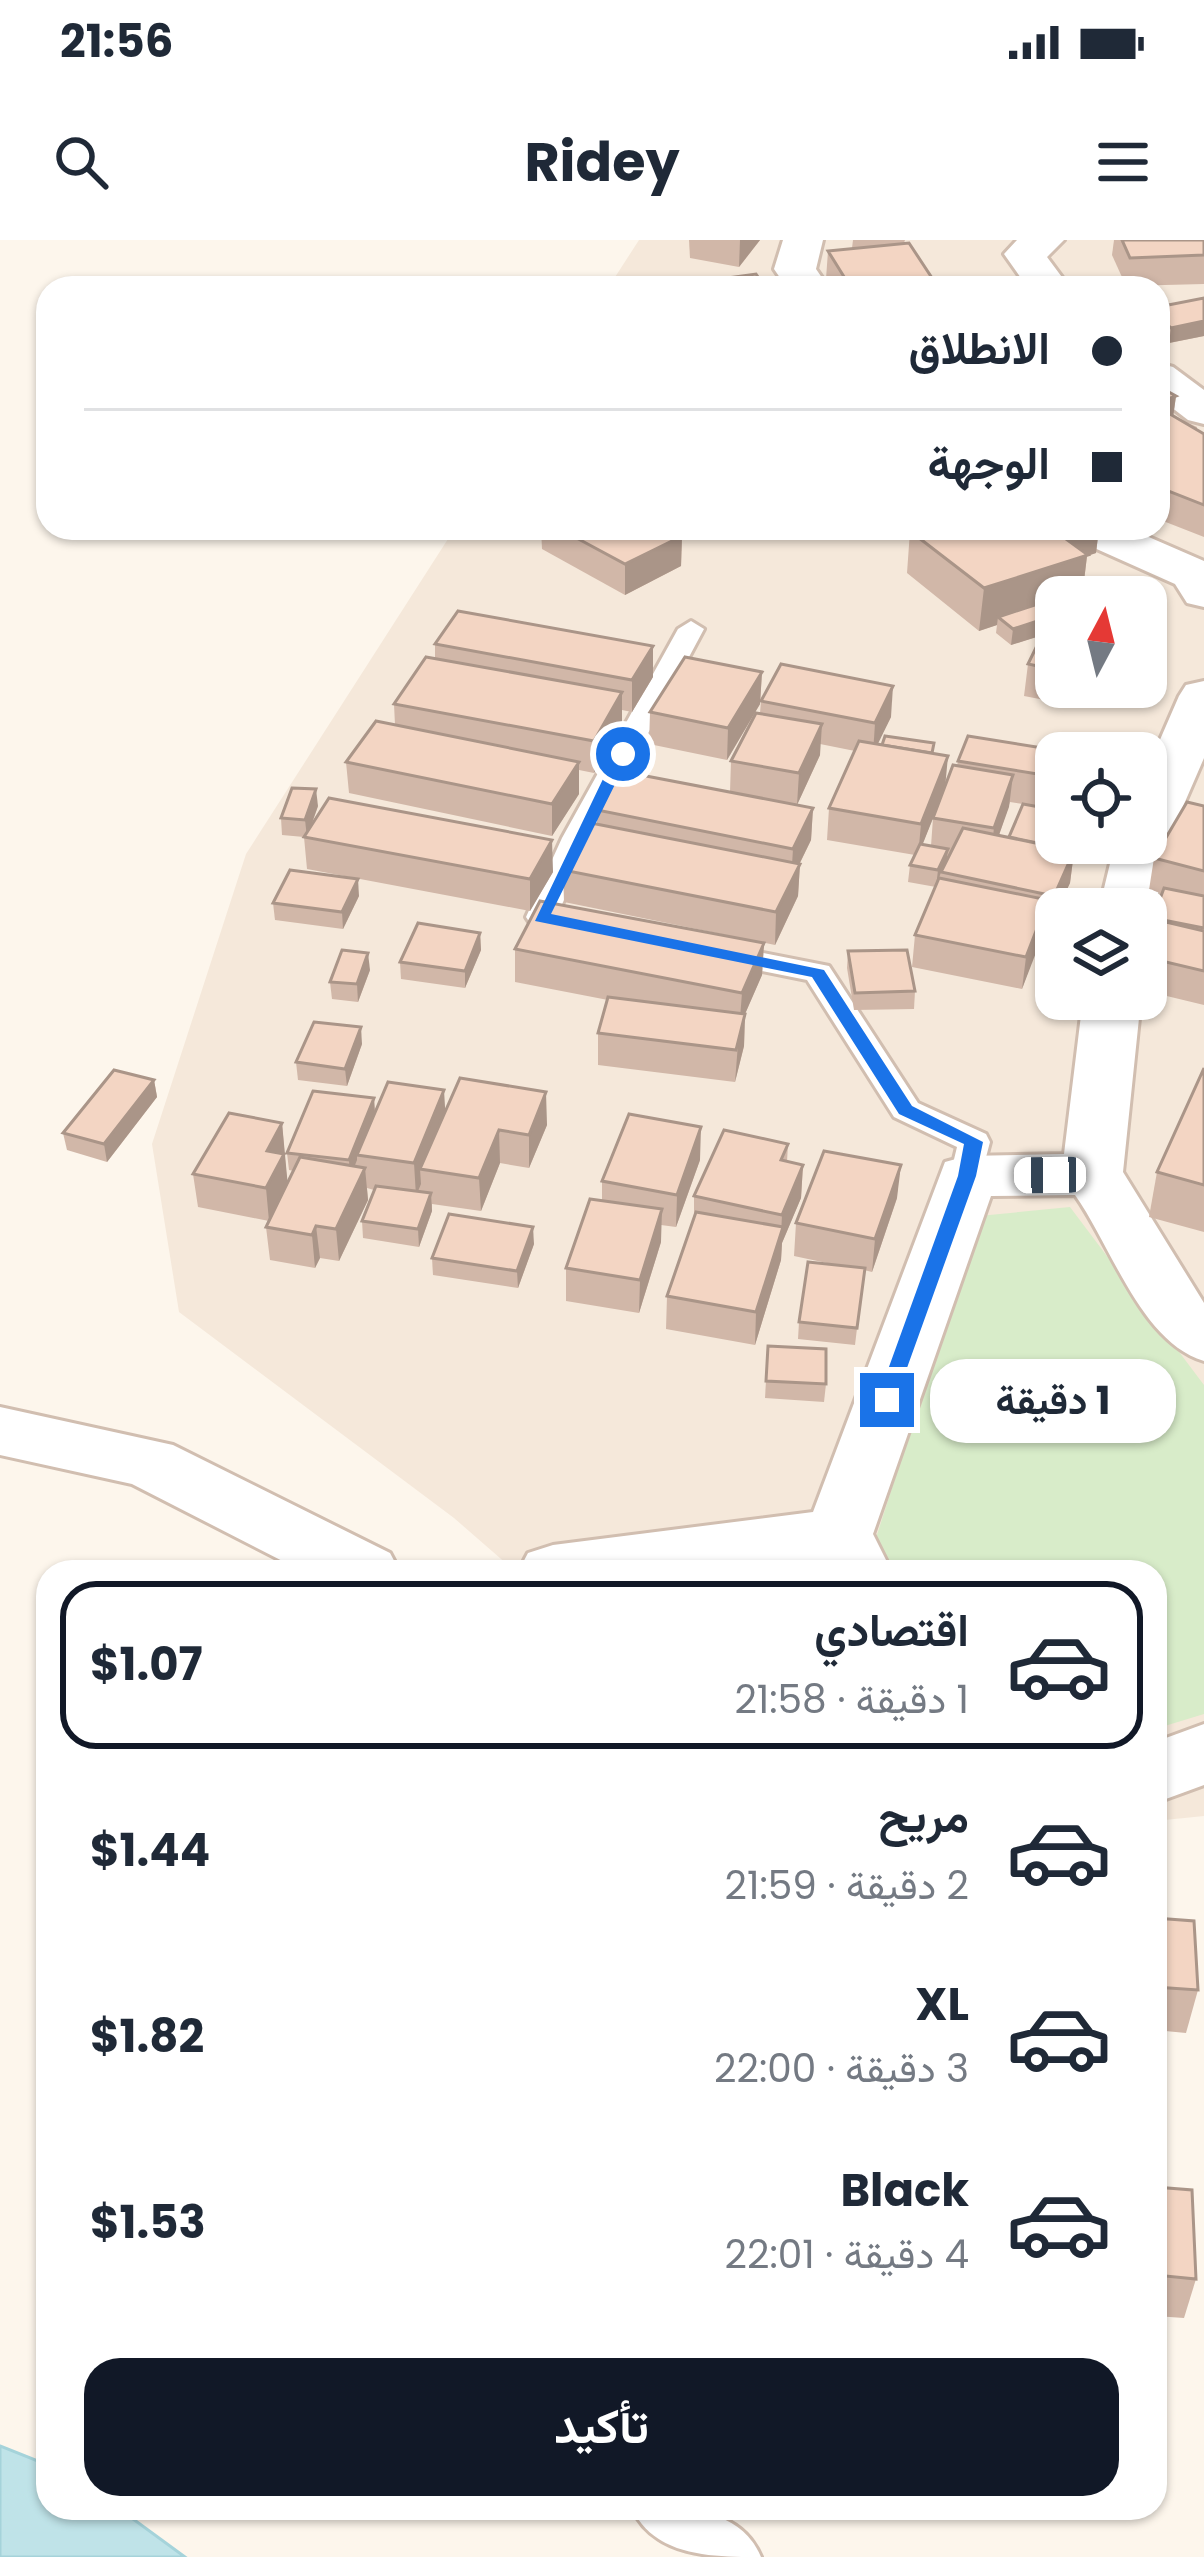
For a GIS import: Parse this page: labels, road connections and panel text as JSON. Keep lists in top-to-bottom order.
{
  "north": "top",
  "page": {
    "status": "21:56",
    "header": "Ridey",
    "banner": ["الانطلاق", "الوجهة"],
    "bubble": "1 دقيقة",
    "list": [
      {
        "name": "اقتصادي",
        "note": "1 دقيقة · 21:58",
        "value": "$1.07"
      },
      {
        "name": "مريح",
        "note": "2 دقيقة · 21:59",
        "value": "$1.44"
      },
      {
        "name": "XL",
        "note": "3 دقيقة · 22:00",
        "value": "$1.82"
      },
      {
        "name": "Black",
        "note": "4 دقيقة · 22:01",
        "value": "$1.53"
      }
    ],
    "buttons": "تأكيد"
  }
}
